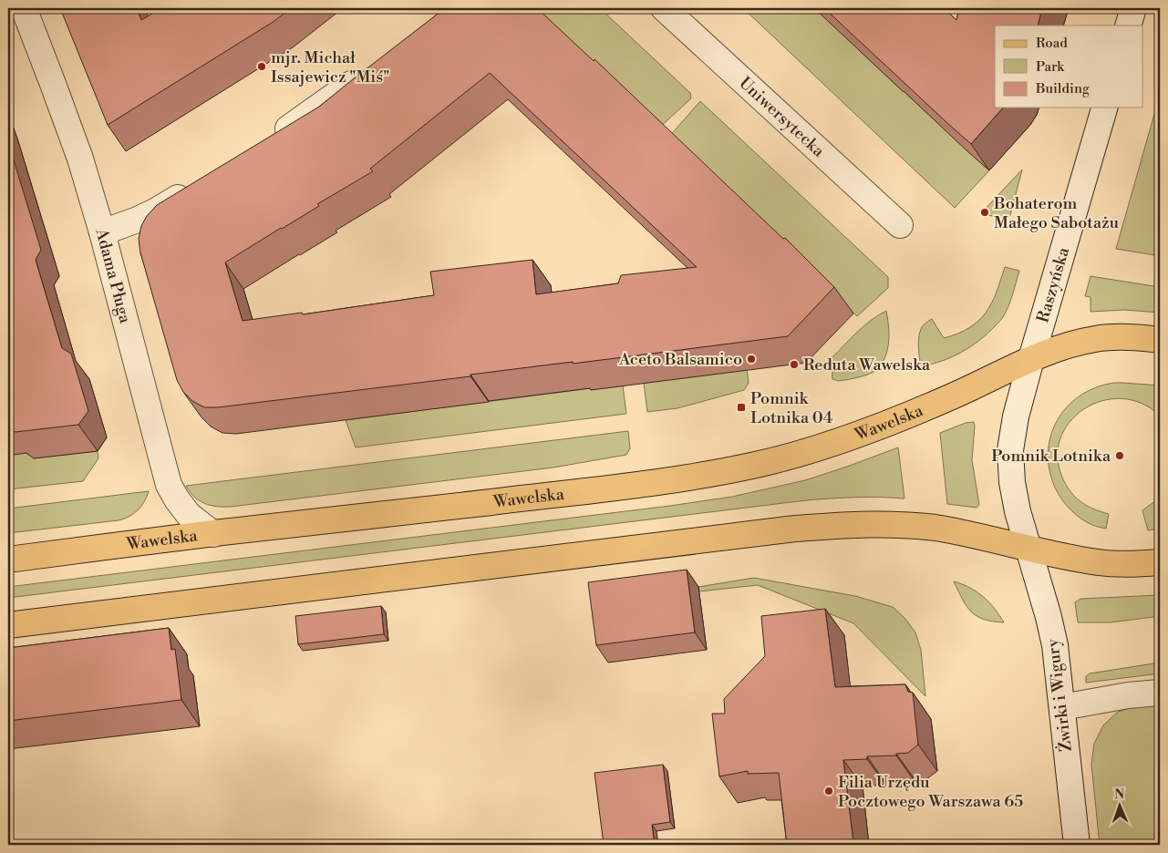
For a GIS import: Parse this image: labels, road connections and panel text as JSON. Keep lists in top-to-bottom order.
{
  "streets": {
    "main road": ["Wawelska"],
    "street": [
      "Uniwersytecka",
      "Adama Pługa",
      "Raszyńska",
      "Żwirki i Wigury"
    ]
  },
  "crossings": [
    ["Adama Pługa", "Wawelska"],
    ["Raszyńska", "Wawelska"],
    ["Raszyńska", "Żwirki i Wigury"]
  ],
  "places": {
    "other": [
      "mjr. Michał Issajewicz \"Miś\"",
      "Bohaterom Małego Sabotażu",
      "Aceto Balsamico",
      "Reduta Wawelska",
      "Pomnik Lotnika",
      "Filia Urzędu Pocztowego Warszawa 65"
    ],
    "transit": ["Pomnik Lotnika 04"]
  },
  "legend": ["Road", "Park", "Building"],
  "north": "top"
}
